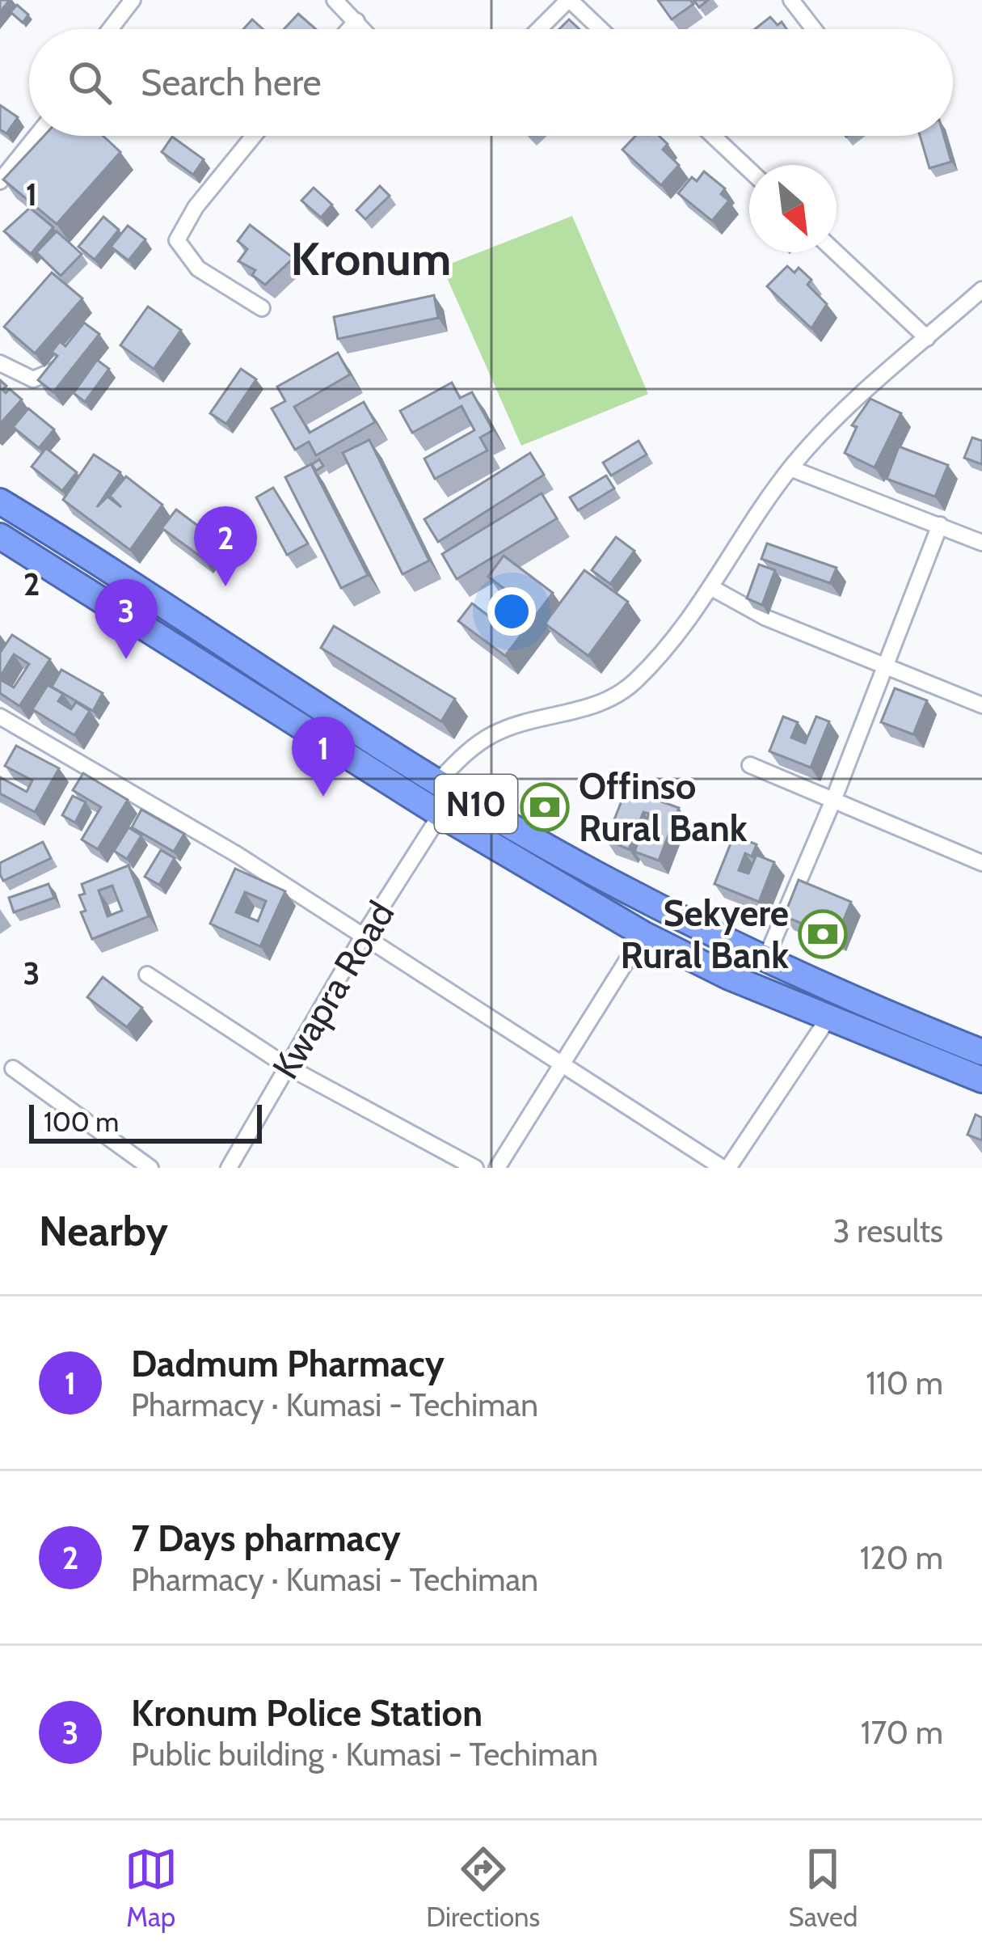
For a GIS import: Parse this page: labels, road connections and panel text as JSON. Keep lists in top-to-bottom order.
{
  "streets": {
    "highway": ["N10"],
    "street": ["Kwapra Road"]
  },
  "crossings": [
    ["N10", "Kwapra Road"]
  ],
  "districts": ["Kronum"],
  "places": {
    "bank": ["Offinso Rural Bank", "Sekyere Rural Bank"]
  },
  "scale_bar": "100 m",
  "north": "bottom right",
  "page": {
    "search": "Search here",
    "pins": ["2", "3", "1"],
    "scale": "100 m",
    "heading": ["Nearby", "3 results"],
    "list": [
      {
        "mark": "1",
        "name": "Dadmum Pharmacy",
        "note": "Pharmacy · Kumasi - Techiman",
        "value": "110 m"
      },
      {
        "mark": "2",
        "name": "7 Days pharmacy",
        "note": "Pharmacy · Kumasi - Techiman",
        "value": "120 m"
      },
      {
        "mark": "3",
        "name": "Kronum Police Station",
        "note": "Public building · Kumasi - Techiman",
        "value": "170 m"
      }
    ],
    "nav": ["Map", "Directions", "Saved"]
  },
  "grid": {
    "rows": ["1", "2", "3"]
  }
}
